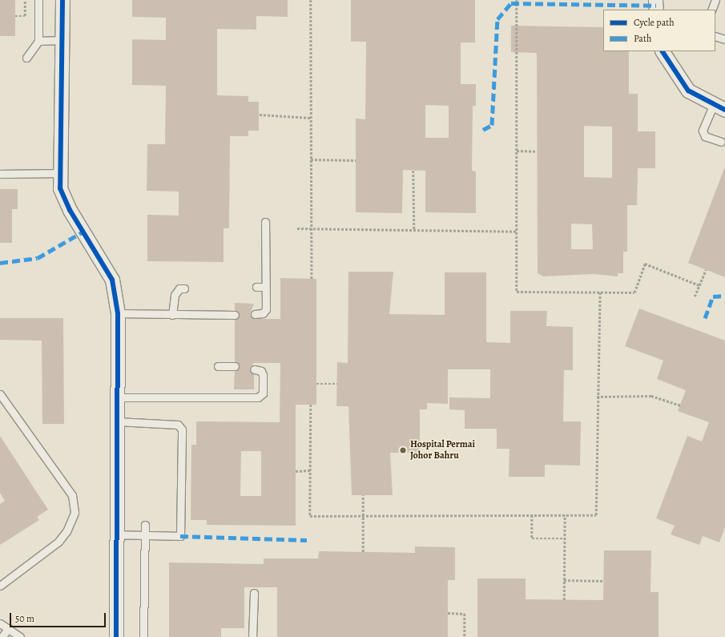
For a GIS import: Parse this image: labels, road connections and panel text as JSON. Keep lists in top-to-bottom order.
{
  "places": ["Hospital Permai Johor Bahru"],
  "legend": ["Cycle path", "Path"],
  "scale_bar": "50 m"
}
